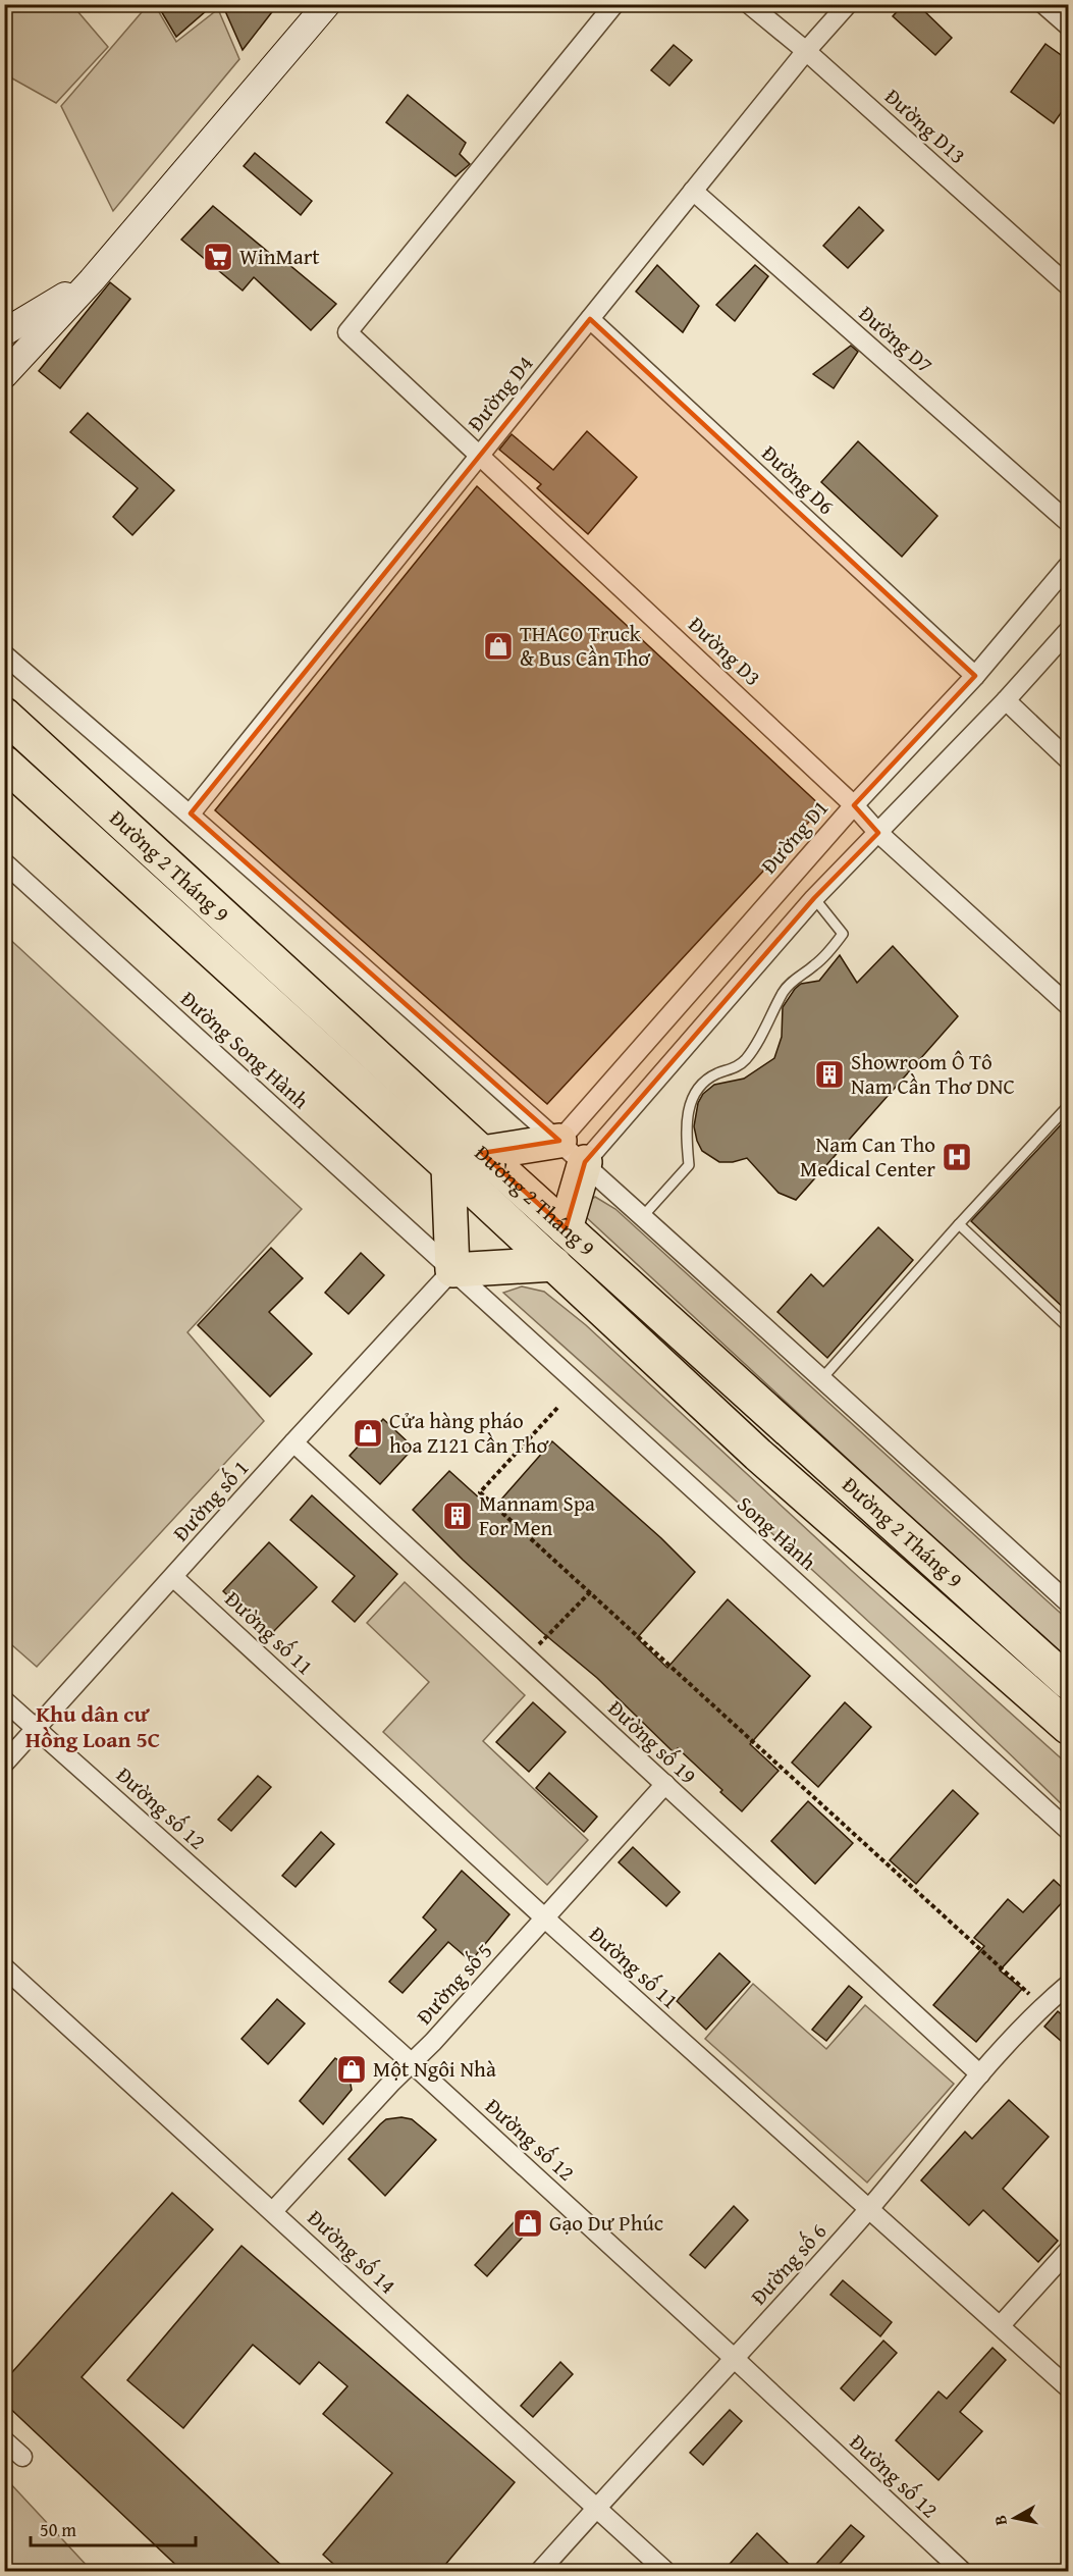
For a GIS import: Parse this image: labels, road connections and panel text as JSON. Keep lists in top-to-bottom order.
{
  "streets": {
    "highway": ["Đường 2 Tháng 9"],
    "street": [
      "Đường D13",
      "Đường D7",
      "Đường D4",
      "Đường D6",
      "Đường D3",
      "Đường D1",
      "Đường Song Hành",
      "Đường số 1",
      "Song Hành",
      "Đường số 11",
      "Đường số 19",
      "Đường số 12",
      "Đường số 5",
      "Đường số 14",
      "Đường số 6"
    ]
  },
  "crossings": [
    ["Đường D13", "Đường D4"],
    ["Đường D7", "Đường D4"],
    ["Đường D4", "Đường D6"],
    ["Đường D4", "Đường D3"],
    ["Đường D6", "Đường D1"],
    ["Đường D3", "Đường D1"],
    ["Đường Song Hành", "Đường số 1"],
    ["Đường Song Hành", "Song Hành"],
    ["Đường số 1", "Song Hành"],
    ["Đường số 1", "Đường số 11"],
    ["Đường số 1", "Đường số 19"],
    ["Đường số 1", "Đường số 12"],
    ["Đường số 11", "Đường số 5"],
    ["Đường số 11", "Đường số 6"],
    ["Đường số 19", "Đường số 5"],
    ["Đường số 19", "Đường số 6"],
    ["Đường số 12", "Đường số 5"],
    ["Đường số 12", "Đường số 6"],
    ["Đường số 5", "Đường số 14"],
    ["Đường số 14", "Đường số 6"]
  ],
  "districts": ["Khu dân cư Hồng Loan 5C"],
  "places": {
    "supermarket": ["WinMart"],
    "shop": [
      "THACO Truck & Bus Cần Thơ",
      "Cửa hàng pháo hoa Z121 Cần Thơ",
      "Một Ngôi Nhà",
      "Gạo Dư Phúc"
    ],
    "building": ["Showroom Ô Tô Nam Cần Thơ DNC", "Mannam Spa For Men"],
    "hospital": ["Nam Can Tho Medical Center"]
  },
  "scale_bar": "50 m",
  "north": "left"
}
